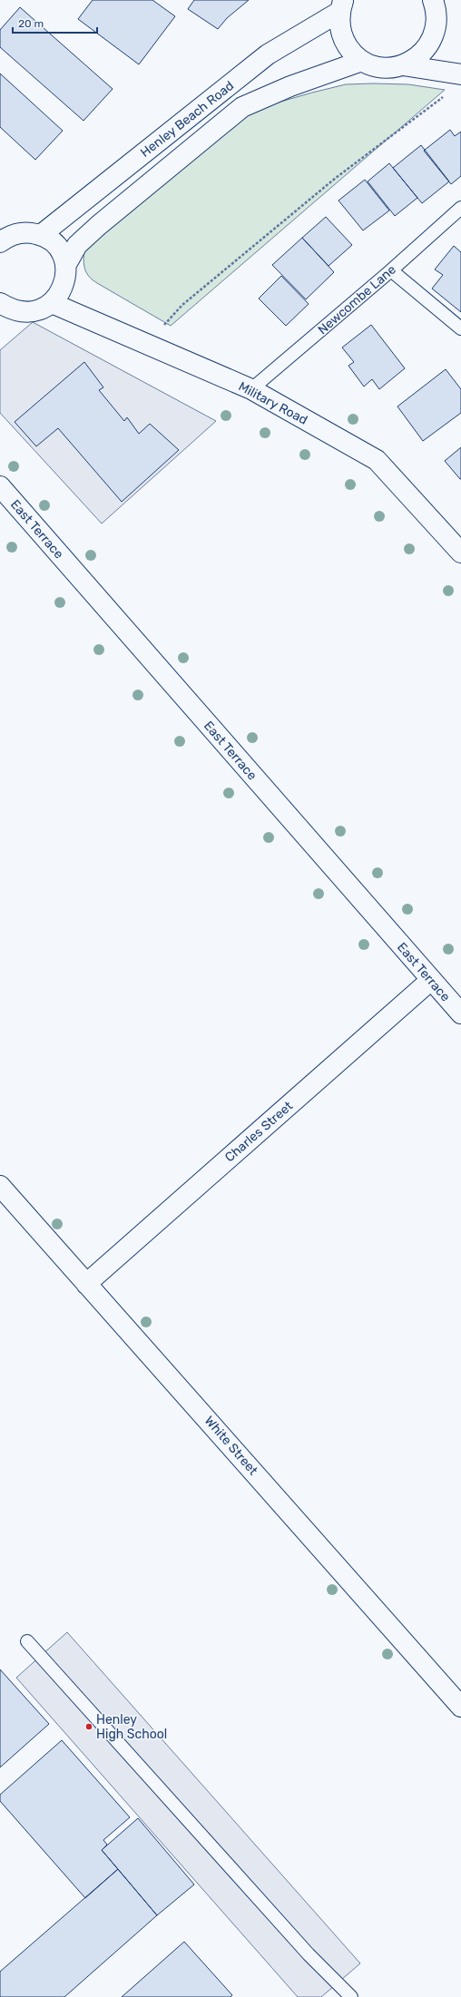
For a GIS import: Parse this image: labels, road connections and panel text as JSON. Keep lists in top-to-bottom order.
{
  "streets": {
    "street": [
      "Henley Beach Road",
      "Military Road",
      "East Terrace",
      "Charles Street",
      "White Street"
    ],
    "lane": ["Newcombe Lane"]
  },
  "crossings": [
    ["Newcombe Lane", "Military Road"],
    ["East Terrace", "Charles Street"],
    ["Charles Street", "White Street"]
  ],
  "places": ["Henley High School"],
  "scale_bar": "20 m"
}
